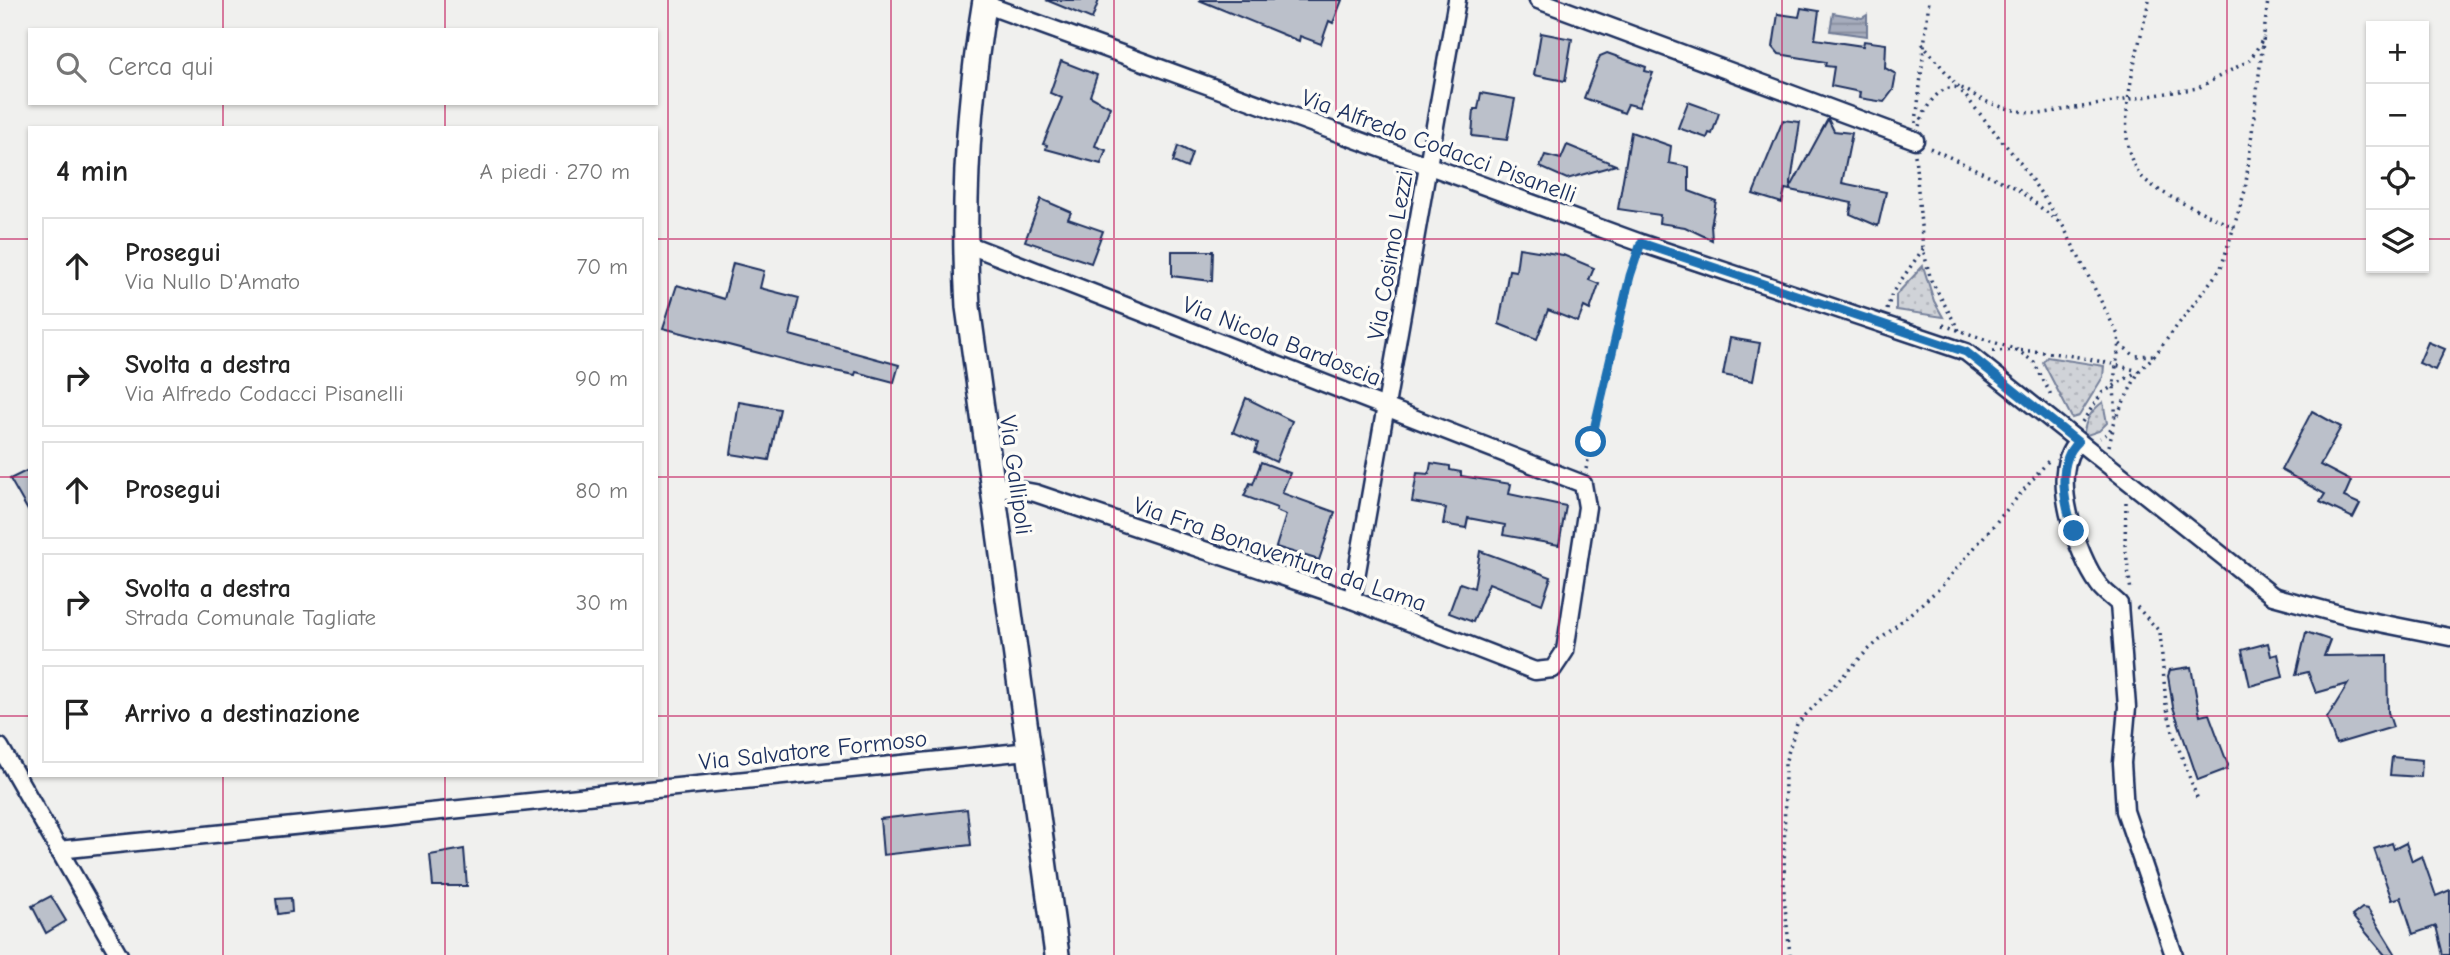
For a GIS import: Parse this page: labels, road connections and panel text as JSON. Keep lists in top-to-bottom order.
{
  "streets": {
    "main road": ["Via Gallipoli"],
    "street": [
      "Via Alfredo Codacci Pisanelli",
      "Via Cosimo Lezzi",
      "Via Nicola Bardoscia",
      "Via Fra Bonaventura da Lama",
      "Via Salvatore Formoso"
    ]
  },
  "crossings": [
    ["Via Alfredo Codacci Pisanelli", "Via Cosimo Lezzi"],
    ["Via Alfredo Codacci Pisanelli", "Via Gallipoli"],
    ["Via Cosimo Lezzi", "Via Nicola Bardoscia"],
    ["Via Cosimo Lezzi", "Via Fra Bonaventura da Lama"],
    ["Via Nicola Bardoscia", "Via Gallipoli"],
    ["Via Nicola Bardoscia", "Via Fra Bonaventura da Lama"],
    ["Via Gallipoli", "Via Fra Bonaventura da Lama"],
    ["Via Gallipoli", "Via Salvatore Formoso"]
  ],
  "page": {
    "map_buttons": ["+", "−"],
    "search": "Cerca qui",
    "heading": ["4 min", "A piedi · 270 m"],
    "list": [
      ["Prosegui", "Via Nullo D'Amato", "70 m"],
      ["Svolta a destra", "Via Alfredo Codacci Pisanelli", "90 m"],
      ["Prosegui", "80 m"],
      ["Svolta a destra", "Strada Comunale Tagliate", "30 m"],
      "Arrivo a destinazione"
    ]
  }
}
